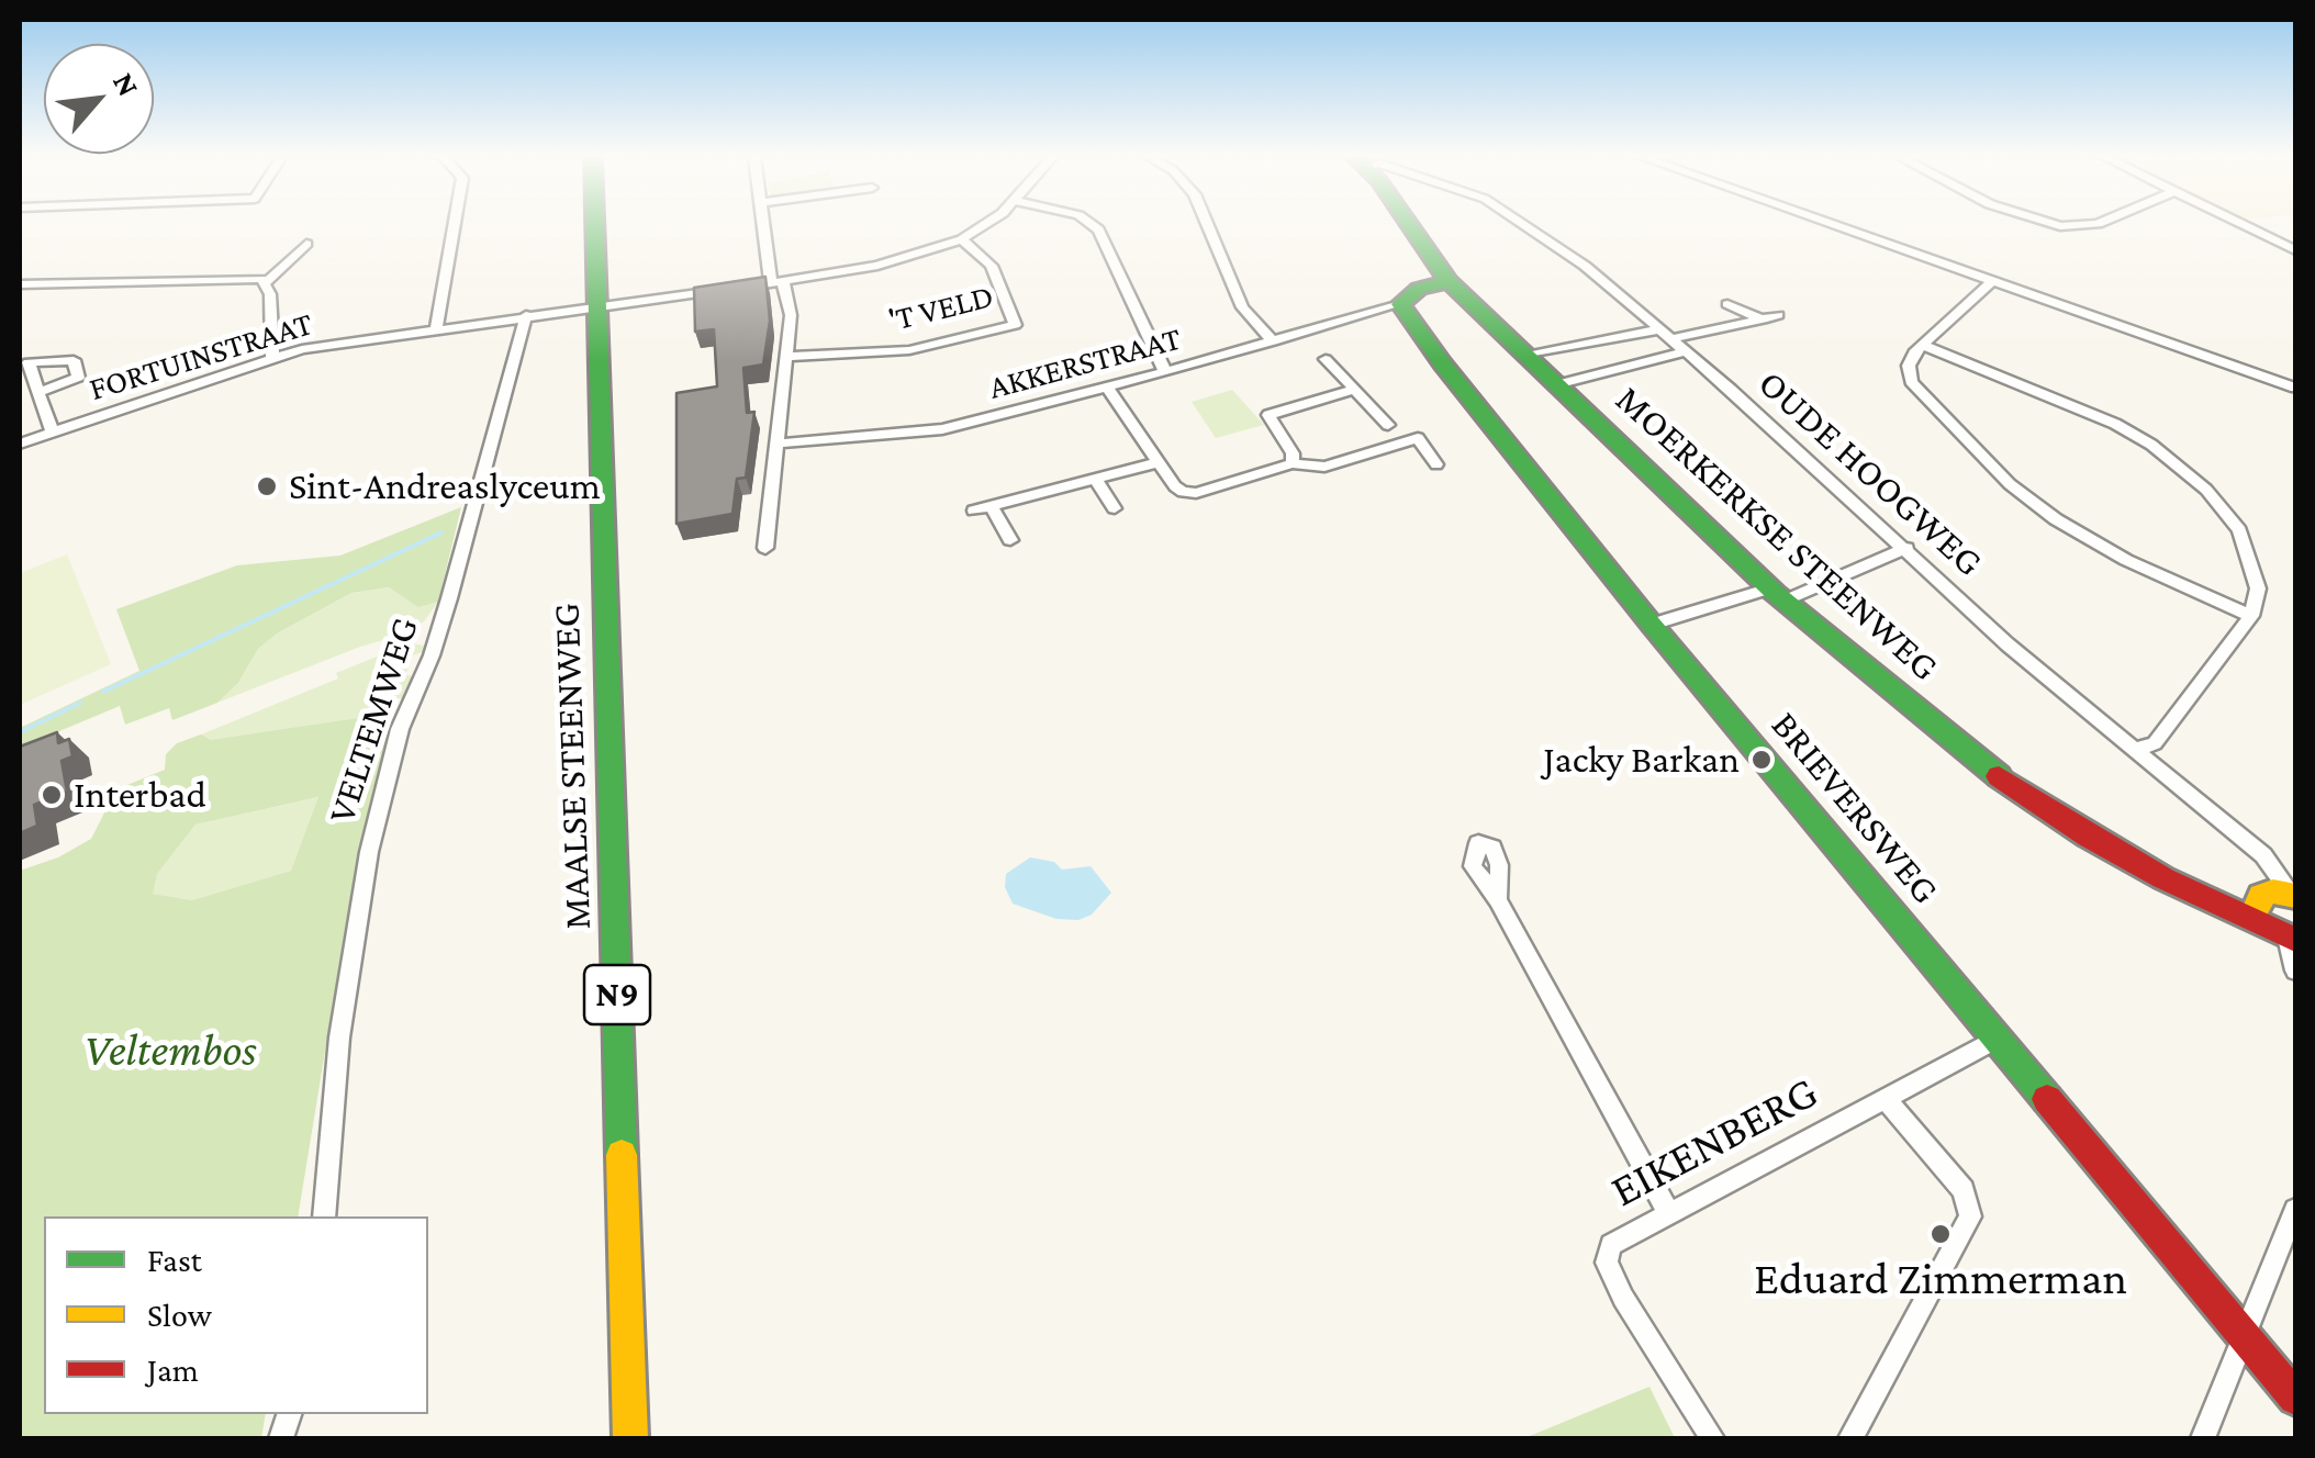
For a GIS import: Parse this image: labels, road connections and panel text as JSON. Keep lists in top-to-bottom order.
{
  "streets": {
    "street": [
      "'T VELD",
      "FORTUINSTRAAT",
      "AKKERSTRAAT",
      "OUDE HOOGWEG",
      "MOERKERKSE STEENWEG",
      "VELTEMWEG",
      "MAALSE STEENWEG",
      "BRIEVERSWEG",
      "N9",
      "EIKENBERG"
    ]
  },
  "crossings": [
    ["'T VELD", "FORTUINSTRAAT"],
    ["FORTUINSTRAAT", "VELTEMWEG"],
    ["FORTUINSTRAAT", "MAALSE STEENWEG"],
    ["AKKERSTRAAT", "BRIEVERSWEG"],
    ["OUDE HOOGWEG", "MOERKERKSE STEENWEG"],
    ["BRIEVERSWEG", "EIKENBERG"]
  ],
  "parks": ["Veltembos"],
  "places": [
    "Sint-Andreaslyceum",
    "Jacky Barkan",
    "Interbad",
    "Eduard Zimmerman"
  ],
  "legend": ["Fast", "Slow", "Jam"],
  "north": "top right"
}
